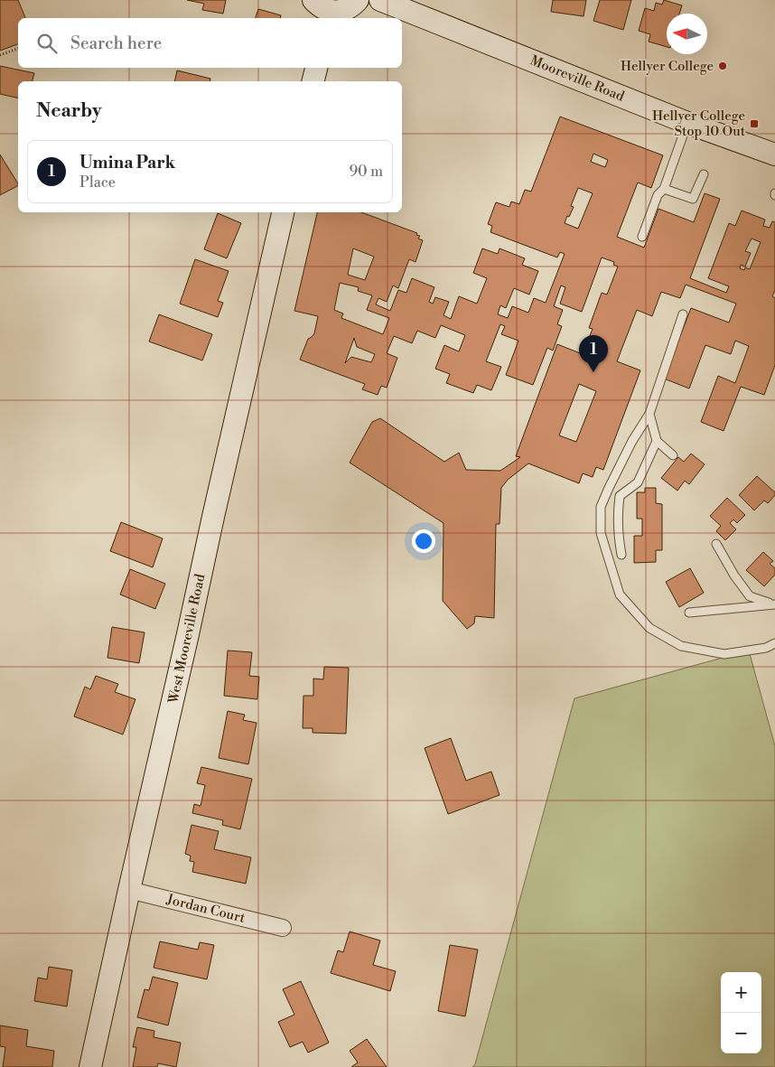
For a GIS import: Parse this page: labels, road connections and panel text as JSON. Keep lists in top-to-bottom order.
{
  "streets": {
    "main road": ["Mooreville Road", "West Mooreville Road"],
    "street": ["Jordan Court"]
  },
  "crossings": [
    ["West Mooreville Road", "Jordan Court"]
  ],
  "places": {
    "other": ["Hellyer College"],
    "transit": ["Hellyer College Stop 10 Out"]
  },
  "north": "left",
  "page": {
    "search": "Search here",
    "heading": "Nearby",
    "list": [
      {
        "mark": "1",
        "name": "Umina Park",
        "note": "Place",
        "value": "90 m"
      }
    ],
    "pins": "1",
    "map_buttons": ["+", "−"]
  }
}
